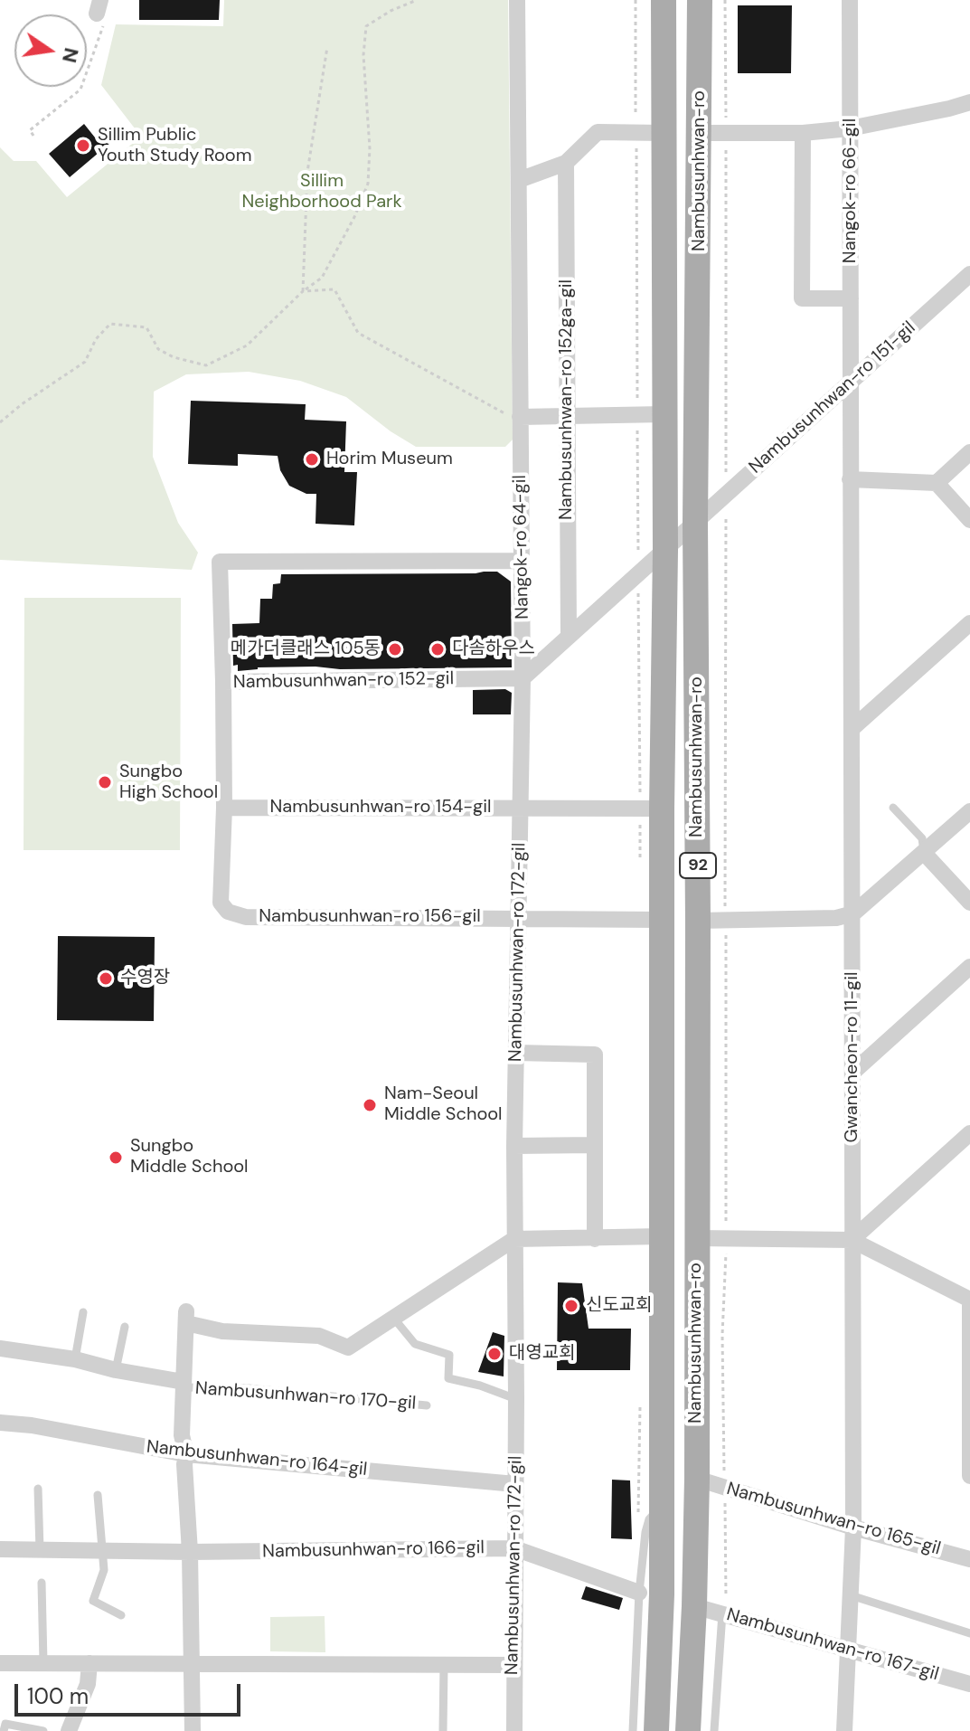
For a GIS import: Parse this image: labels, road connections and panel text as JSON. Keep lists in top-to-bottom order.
{
  "streets": {
    "main road": ["Nambusunhwan-ro", "92"],
    "street": [
      "Nangok-ro 66-gil",
      "Nambusunhwan-ro 151-gil",
      "Nambusunhwan-ro 152ga-gil",
      "Nangok-ro 64-gil",
      "Nambusunhwan-ro 152-gil",
      "Nambusunhwan-ro 154-gil",
      "Nambusunhwan-ro 156-gil",
      "Nambusunhwan-ro 172-gil",
      "Gwancheon-ro 11-gil",
      "Nambusunhwan-ro 170-gil",
      "Nambusunhwan-ro 164-gil",
      "Nambusunhwan-ro 165-gil",
      "Nambusunhwan-ro 166-gil",
      "Nambusunhwan-ro 167-gil"
    ]
  },
  "crossings": [
    ["Nambusunhwan-ro", "Nambusunhwan-ro 151-gil"],
    ["Nambusunhwan-ro", "Nambusunhwan-ro 152ga-gil"],
    ["Nambusunhwan-ro", "Nambusunhwan-ro 154-gil"],
    ["Nambusunhwan-ro", "Nambusunhwan-ro 156-gil"],
    ["Nambusunhwan-ro", "Nambusunhwan-ro 165-gil"],
    ["Nambusunhwan-ro", "Nambusunhwan-ro 167-gil"],
    ["Nangok-ro 66-gil", "Nambusunhwan-ro 151-gil"],
    ["Nangok-ro 66-gil", "Gwancheon-ro 11-gil"],
    ["Nambusunhwan-ro 151-gil", "Gwancheon-ro 11-gil"],
    ["Nangok-ro 64-gil", "Nambusunhwan-ro 152-gil"],
    ["Nangok-ro 64-gil", "Nambusunhwan-ro 172-gil"],
    ["Nambusunhwan-ro 152-gil", "Nambusunhwan-ro 172-gil"],
    ["Nambusunhwan-ro 154-gil", "Nambusunhwan-ro 156-gil"],
    ["Nambusunhwan-ro 154-gil", "Nambusunhwan-ro 172-gil"],
    ["Nambusunhwan-ro 156-gil", "Nambusunhwan-ro 172-gil"],
    ["Nambusunhwan-ro 172-gil", "Nambusunhwan-ro 164-gil"],
    ["Nambusunhwan-ro 172-gil", "Nambusunhwan-ro 166-gil"],
    ["Gwancheon-ro 11-gil", "Nambusunhwan-ro 165-gil"],
    ["Gwancheon-ro 11-gil", "Nambusunhwan-ro 167-gil"],
    ["Nambusunhwan-ro 170-gil", "Nambusunhwan-ro 164-gil"],
    ["Nambusunhwan-ro 170-gil", "Nambusunhwan-ro 166-gil"]
  ],
  "parks": ["Sillim Neighborhood Park"],
  "places": [
    "Sillim Public Youth Study Room",
    "Horim Museum",
    "메가더클래스 105동",
    "다솜하우스",
    "Sungbo High School",
    "수영장",
    "Nam-Seoul Middle School",
    "Sungbo Middle School",
    "신도교회",
    "대영교회"
  ],
  "scale_bar": "100 m",
  "north": "right"
}
